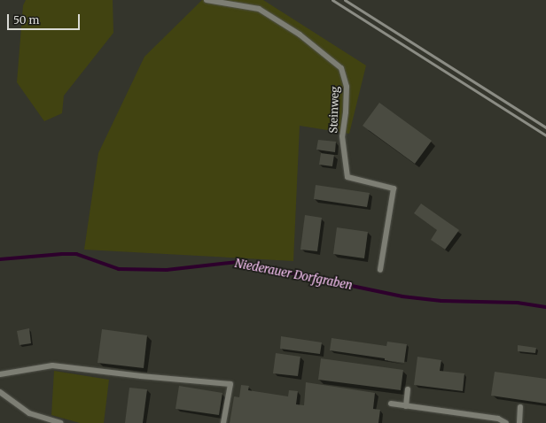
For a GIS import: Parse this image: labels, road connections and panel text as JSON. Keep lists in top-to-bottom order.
{
  "streets": {
    "lane": ["Steinweg"]
  },
  "water": ["Niederauer Dorfgraben"],
  "scale_bar": "50 m"
}
